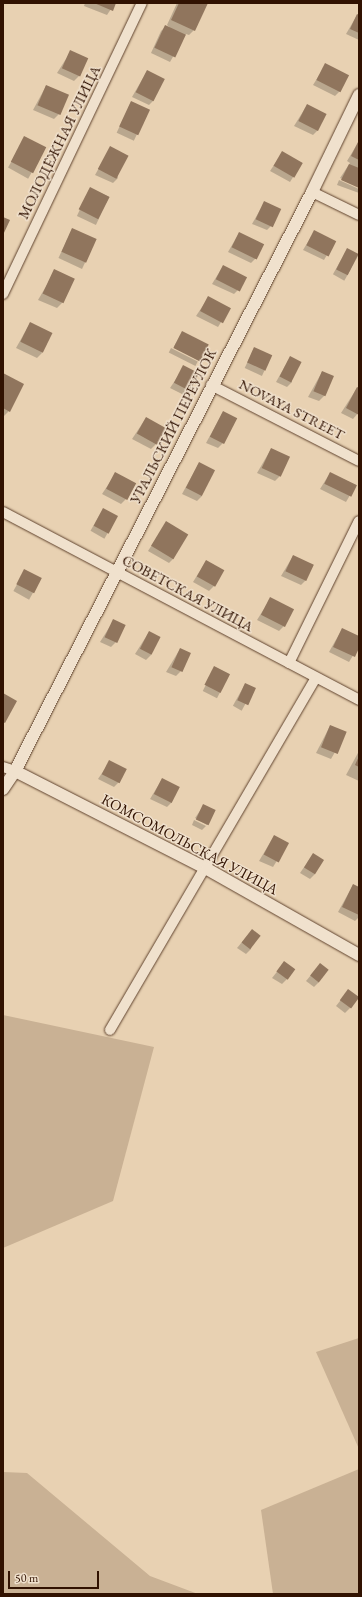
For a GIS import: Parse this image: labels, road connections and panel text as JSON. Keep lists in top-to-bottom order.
{
  "streets": {
    "street": [
      "МОЛОДЁЖНАЯ УЛИЦА",
      "NOVAYA STREET",
      "УРАЛЬСКИЙ ПЕРЕУЛОК",
      "СОВЕТСКАЯ УЛИЦА",
      "КОМСОМОЛЬСКАЯ УЛИЦА"
    ]
  },
  "crossings": [
    ["NOVAYA STREET", "УРАЛЬСКИЙ ПЕРЕУЛОК"],
    ["УРАЛЬСКИЙ ПЕРЕУЛОК", "СОВЕТСКАЯ УЛИЦА"],
    ["УРАЛЬСКИЙ ПЕРЕУЛОК", "КОМСОМОЛЬСКАЯ УЛИЦА"]
  ],
  "scale_bar": "50 m"
}
